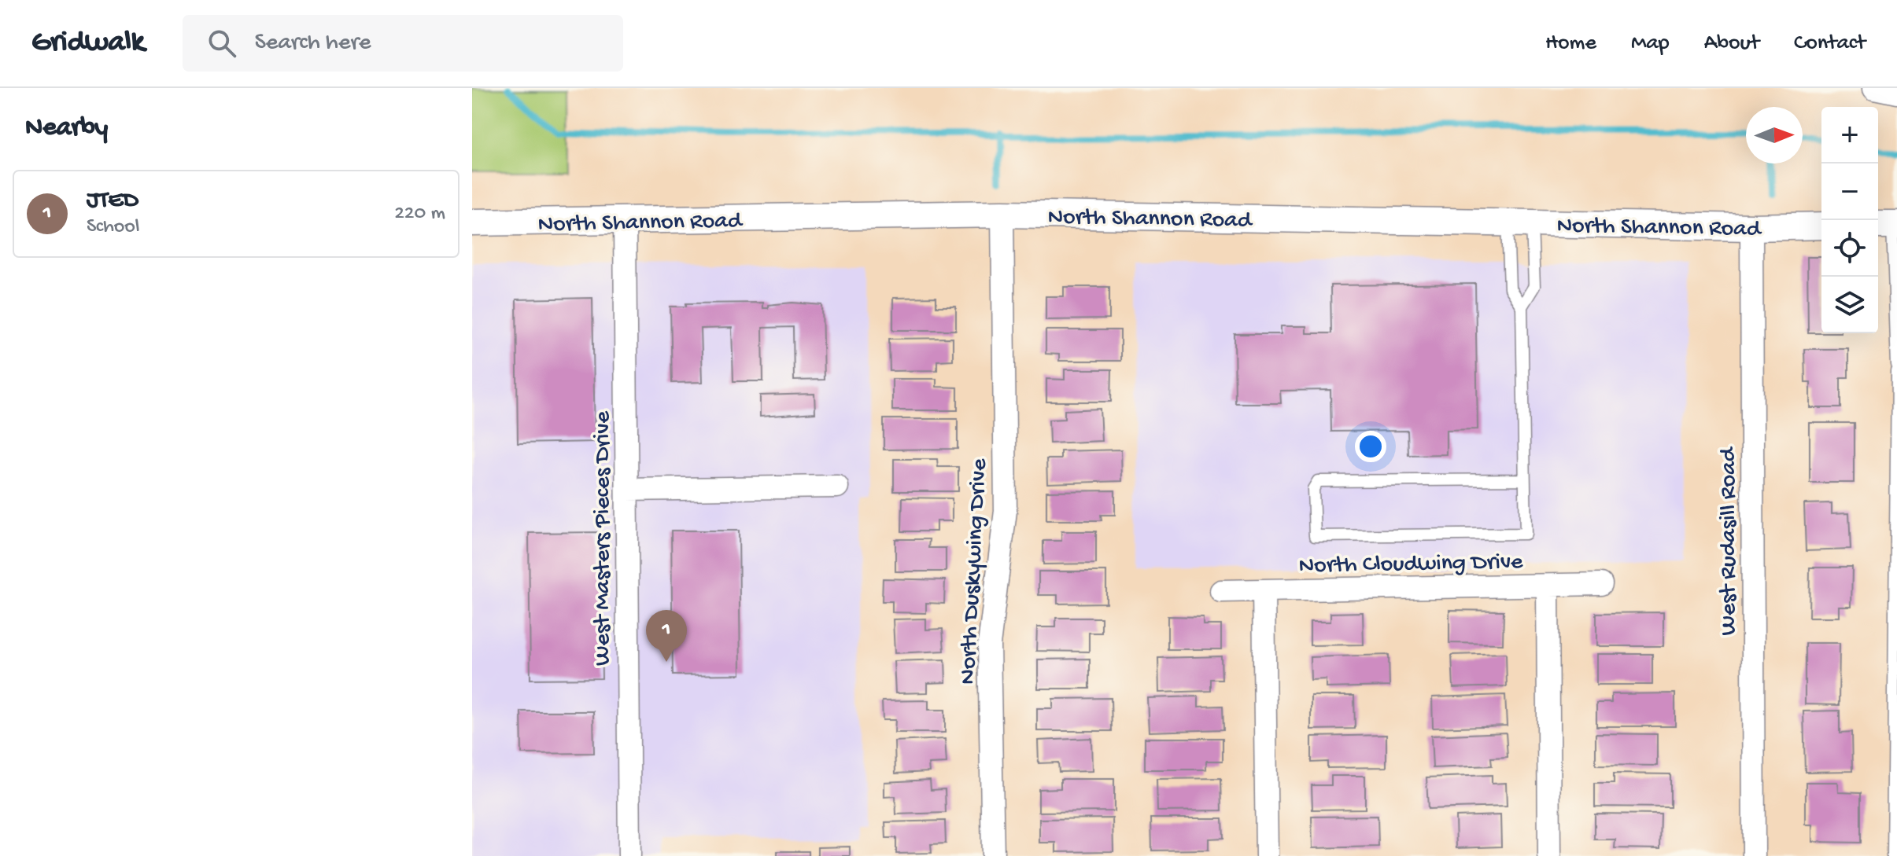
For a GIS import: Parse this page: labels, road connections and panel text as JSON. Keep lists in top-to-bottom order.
{
  "streets": {
    "street": [
      "North Shannon Road",
      "West Masters Pieces Drive",
      "West Rudasill Road",
      "North Cloudwing Drive",
      "North Duskywing Drive"
    ]
  },
  "crossings": [
    ["North Shannon Road", "West Masters Pieces Drive"],
    ["North Shannon Road", "West Rudasill Road"],
    ["North Shannon Road", "North Duskywing Drive"]
  ],
  "north": "right",
  "page": {
    "header": "Gridwalk",
    "search": "Search here",
    "nav": [
      "Home",
      "Map",
      "About",
      "Contact"
    ],
    "heading": "Nearby",
    "map_buttons": ["+", "−"],
    "list": [
      {
        "mark": "1",
        "name": "JTED",
        "note": "School",
        "value": "220 m"
      }
    ],
    "pins": "1"
  }
}
